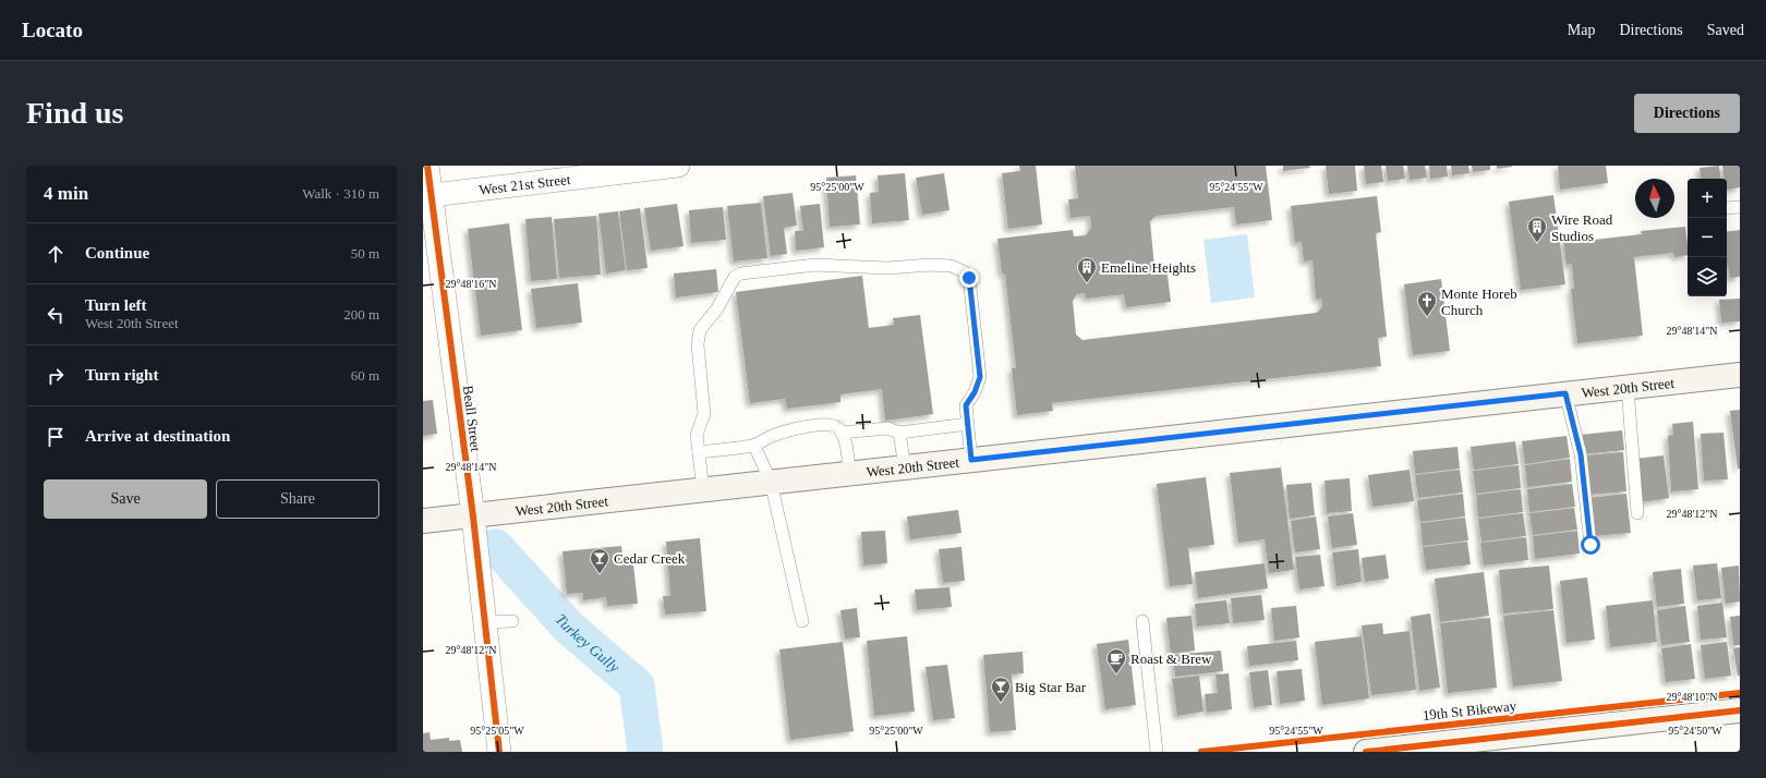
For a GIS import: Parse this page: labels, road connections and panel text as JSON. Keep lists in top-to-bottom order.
{
  "streets": {
    "main road": ["West 20th Street"],
    "street": ["West 21st Street", "Beall Street"],
    "cycle path": ["19th St Bikeway"]
  },
  "crossings": [
    ["West 21st Street", "Beall Street"],
    ["West 20th Street", "Beall Street"]
  ],
  "water": ["Turkey Gully"],
  "places": {
    "building": ["Wire Road Studios", "Emeline Heights"],
    "church": ["Monte Horeb Church"],
    "bar": ["Cedar Creek", "Big Star Bar"],
    "cafe": ["Roast & Brew"]
  },
  "north": "top",
  "page": {
    "header": "Locato",
    "nav": ["Map", "Directions", "Saved"],
    "buttons": [
      "Directions",
      ["Save", "Share"]
    ],
    "title": "Find us",
    "heading": ["4 min", "Walk · 310 m"],
    "map_buttons": ["+", "−"],
    "list": [
      ["Continue", "50 m"],
      ["Turn left", "West 20th Street", "200 m"],
      ["Turn right", "60 m"],
      "Arrive at destination"
    ]
  },
  "coordinates": [
    "95°25'00\"W",
    "95°24'55\"W",
    "29°48'16\"N",
    "29°48'14\"N",
    "29°48'12\"N",
    "29°48'10\"N",
    "95°25'05\"W",
    "95°24'50\"W"
  ]
}
